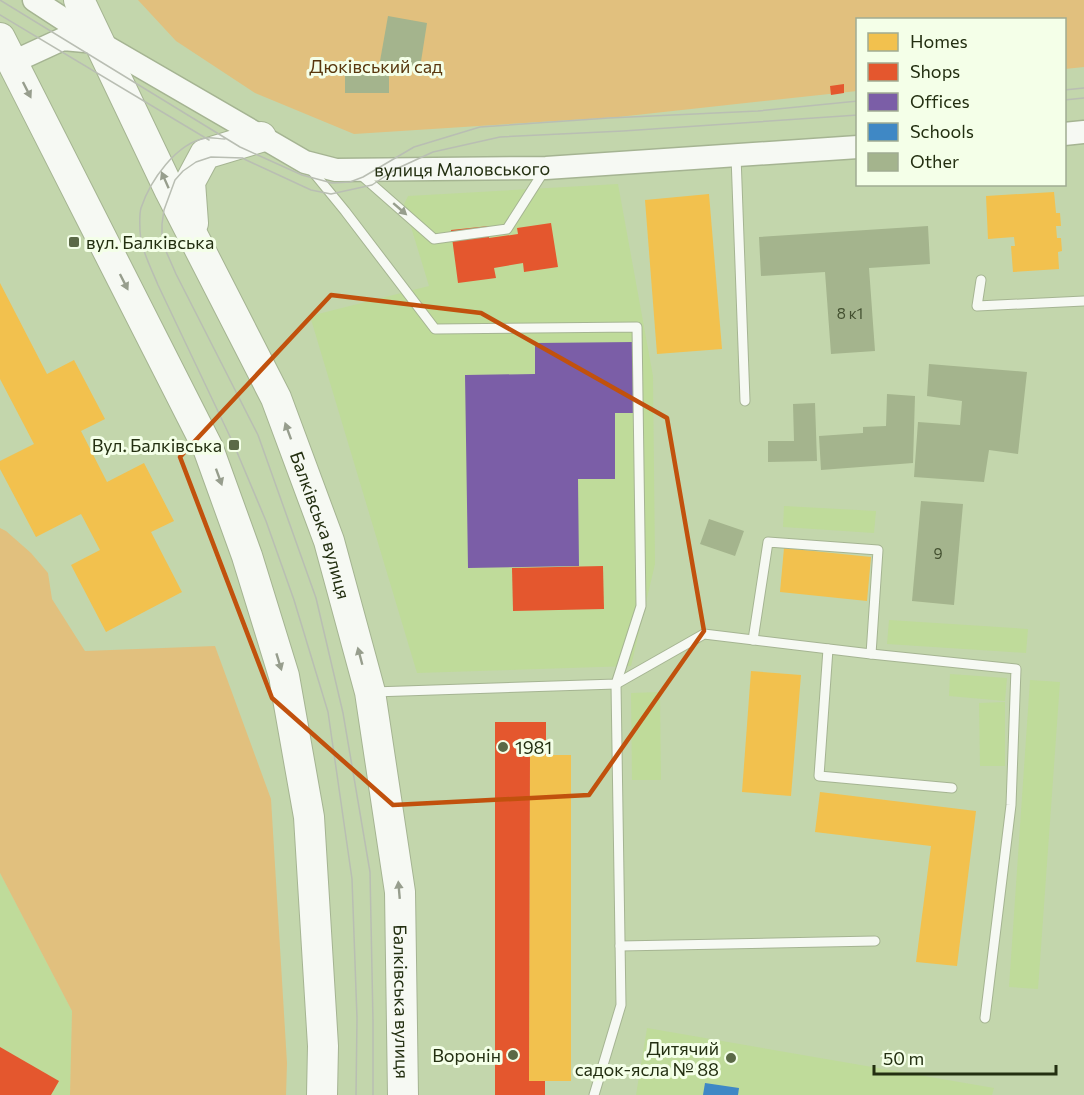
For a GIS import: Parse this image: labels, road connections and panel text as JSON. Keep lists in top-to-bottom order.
{
  "streets": {
    "main road": ["Балківська вулиця"],
    "street": ["вулиця Маловського"]
  },
  "crossings": [
    ["вулиця Маловського", "Балківська вулиця"]
  ],
  "parks": ["Дюківський сад"],
  "places": {
    "transit": ["вул. Балківська", "Вул. Балківська"],
    "other": ["1981", "Воронін", "Дитячий садок-ясла № 88"]
  },
  "house_numbers": ["8 к1", "9"],
  "legend": [
    "Homes",
    "Shops",
    "Offices",
    "Schools",
    "Other"
  ],
  "scale_bar": "50 m"
}
